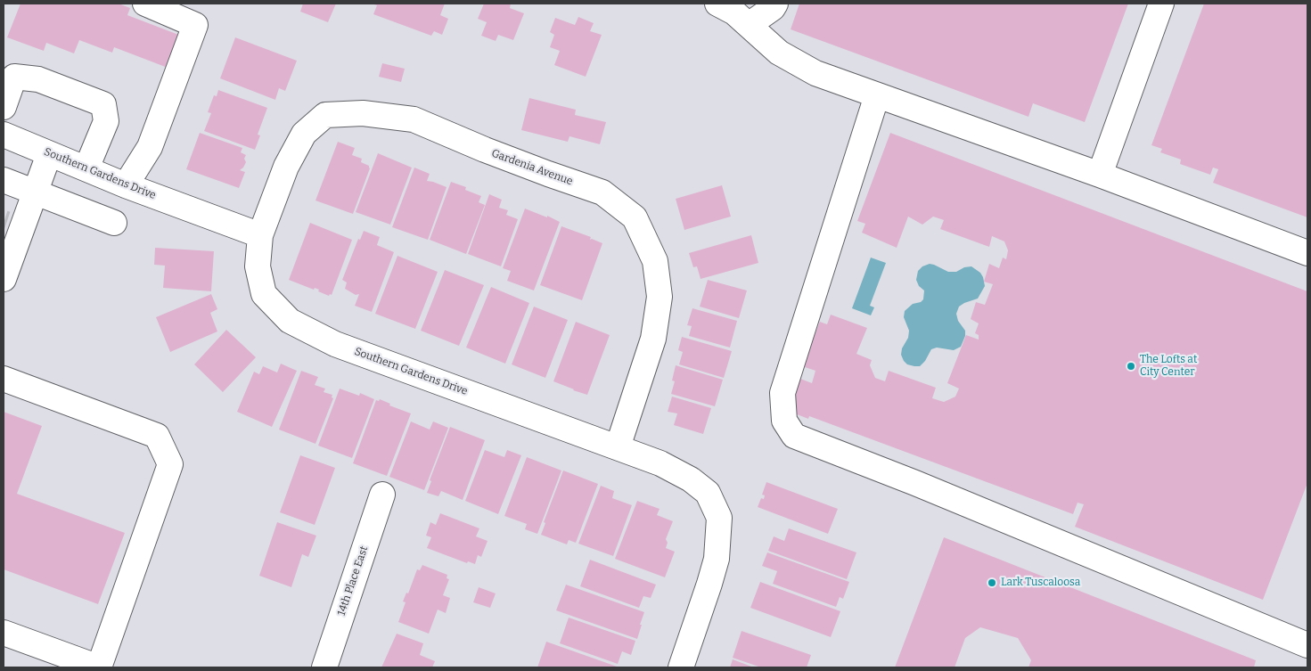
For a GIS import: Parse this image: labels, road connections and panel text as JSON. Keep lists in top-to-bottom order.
{
  "streets": {
    "street": ["Gardenia Avenue", "Southern Gardens Drive", "14th Place East"]
  },
  "crossings": [
    ["Gardenia Avenue", "Southern Gardens Drive"]
  ],
  "places": ["The Lofts at City Center", "Lark Tuscaloosa"]
}
